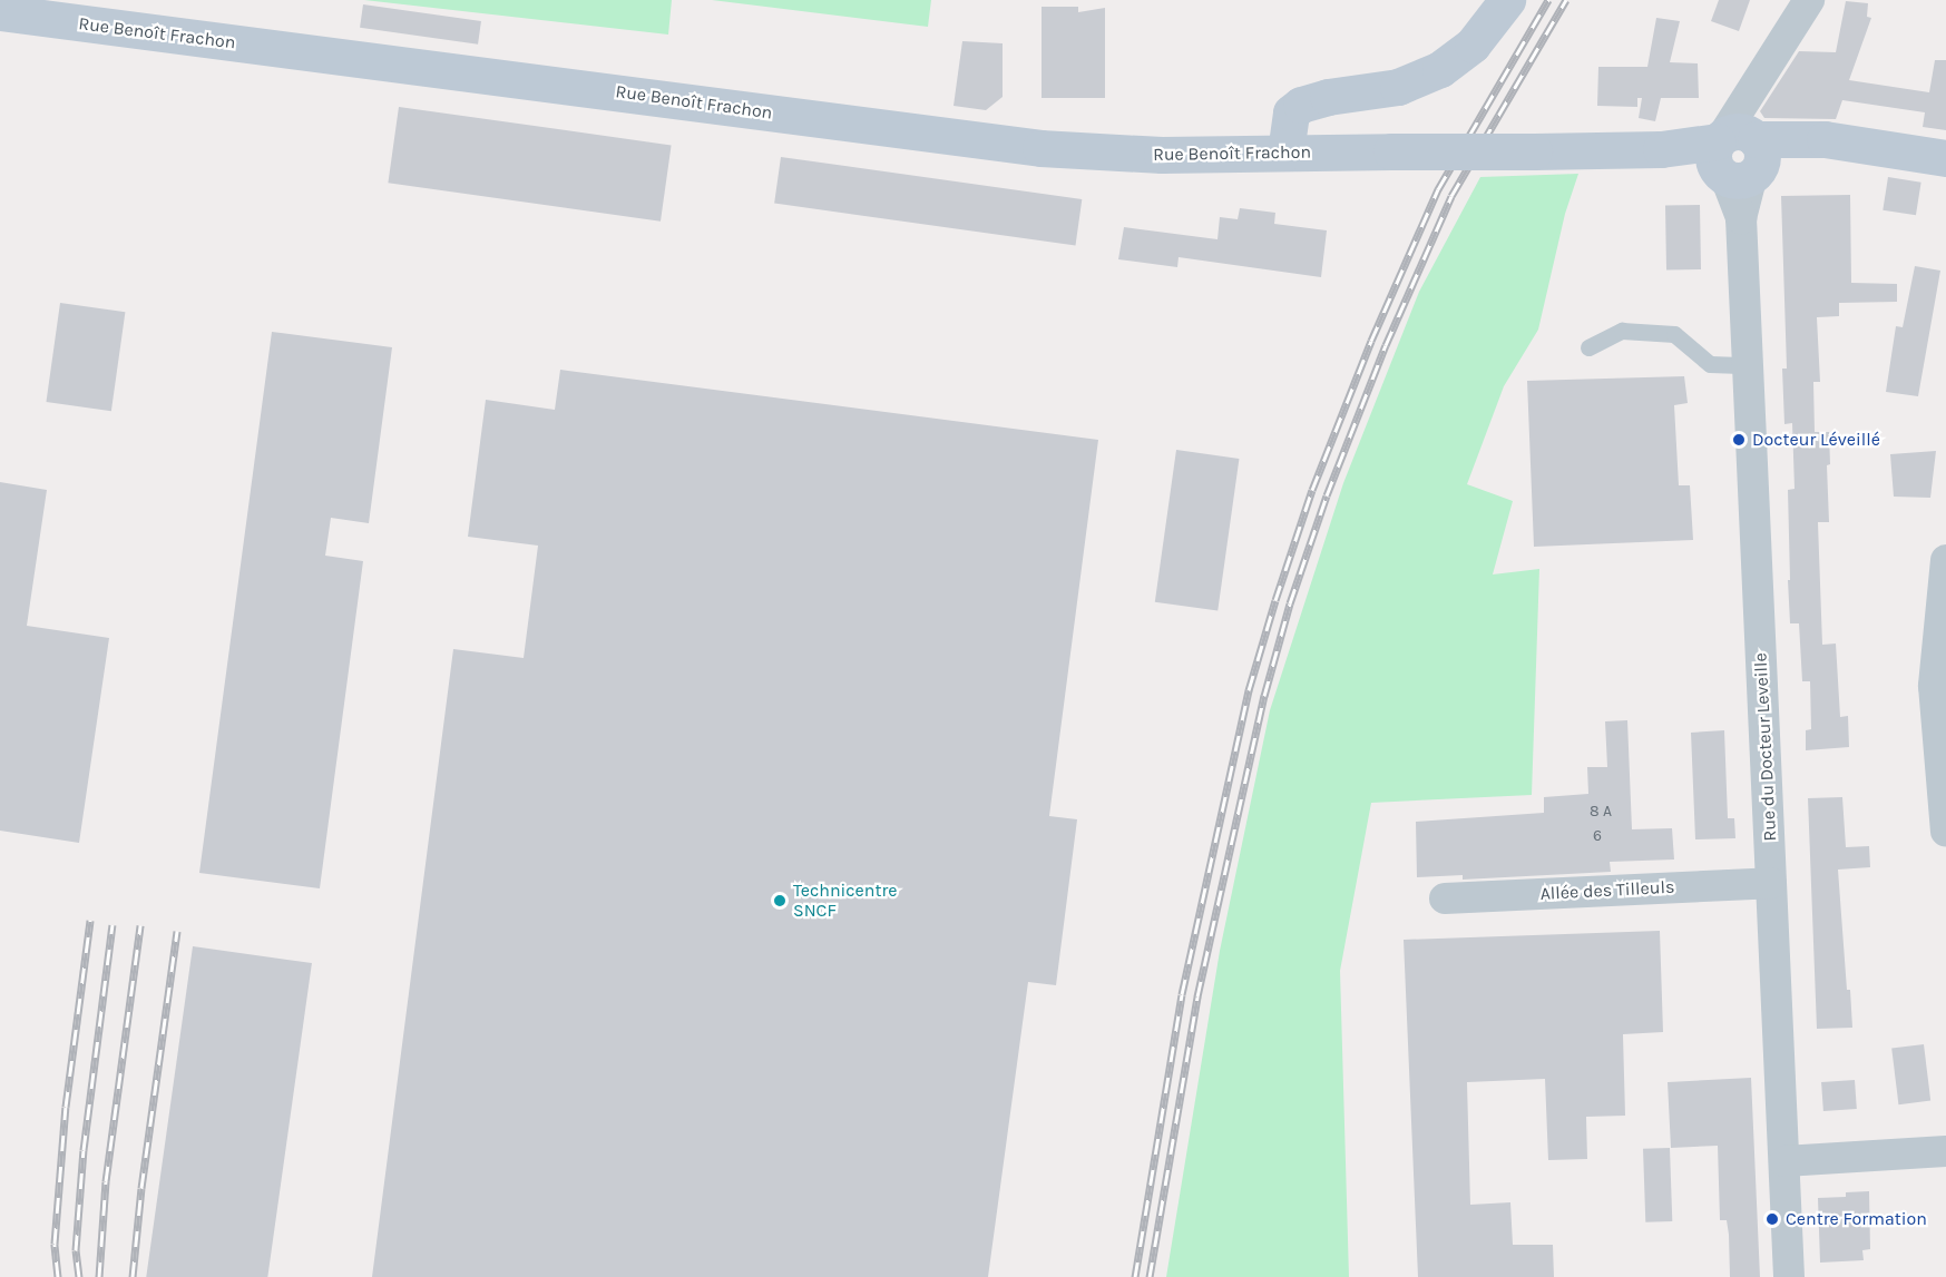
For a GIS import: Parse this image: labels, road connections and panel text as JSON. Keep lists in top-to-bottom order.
{
  "streets": {
    "main road": ["Rue Benoît Frachon"],
    "street": ["Rue du Docteur Leveille", "Allée des Tilleuls"]
  },
  "crossings": [
    ["Rue Benoît Frachon", "Rue du Docteur Leveille"],
    ["Rue du Docteur Leveille", "Allée des Tilleuls"]
  ],
  "places": ["Docteur Léveillé", "Technicentre SNCF", "Centre Formation"],
  "house_numbers": ["8 A", "6"]
}
